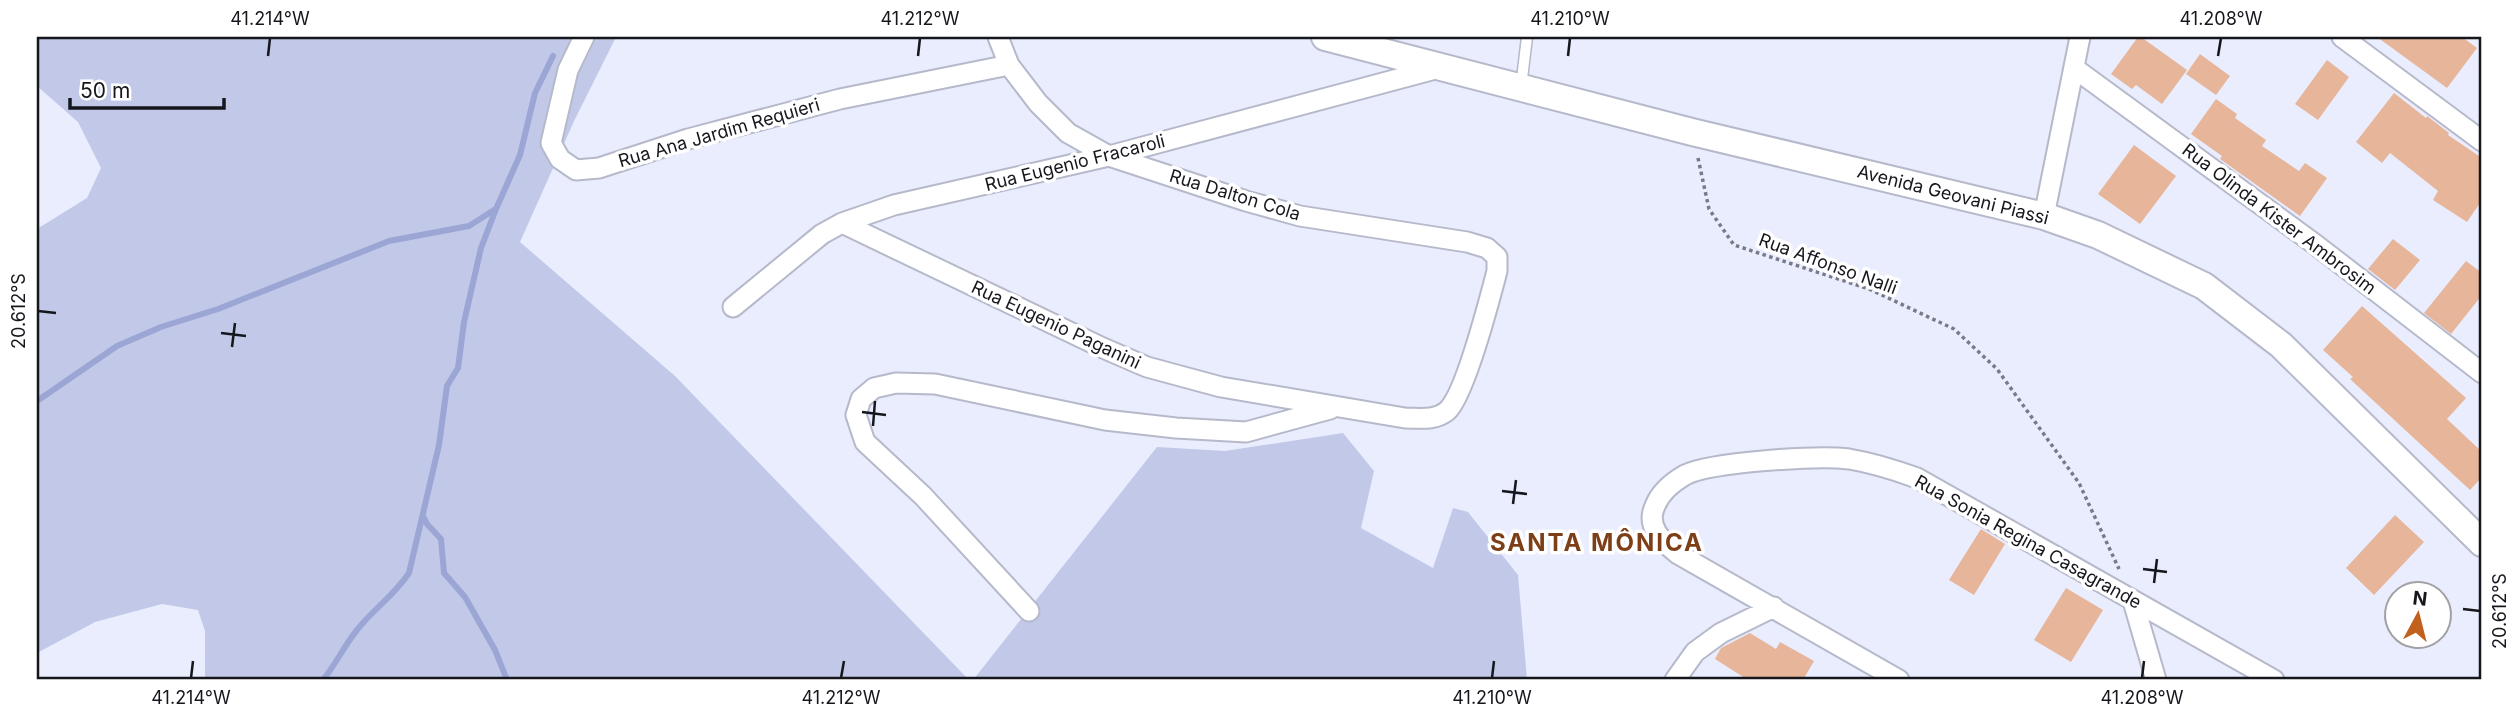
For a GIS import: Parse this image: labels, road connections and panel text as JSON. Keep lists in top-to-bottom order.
{
  "streets": {
    "main road": ["Avenida Geovani Piassi"],
    "street": [
      "Rua Ana Jardim Requieri",
      "Rua Eugenio Fracaroli",
      "Rua Dalton Cola",
      "Rua Olinda Kister Ambrosim",
      "Rua Eugenio Paganini",
      "Rua Sonia Regina Casagrande"
    ],
    "path": ["Rua Affonso Nalli"]
  },
  "crossings": [
    ["Rua Ana Jardim Requieri", "Rua Dalton Cola"],
    ["Rua Eugenio Fracaroli", "Rua Dalton Cola"],
    ["Rua Eugenio Fracaroli", "Avenida Geovani Piassi"],
    ["Rua Eugenio Fracaroli", "Rua Eugenio Paganini"],
    ["Rua Dalton Cola", "Rua Eugenio Paganini"],
    ["Avenida Geovani Piassi", "Rua Affonso Nalli"],
    ["Rua Affonso Nalli", "Rua Sonia Regina Casagrande"]
  ],
  "districts": ["SANTA MÔNICA"],
  "scale_bar": "50 m",
  "north": "top",
  "coordinates": [
    "41.214°W",
    "41.212°W",
    "41.210°W",
    "41.208°W",
    "20.612°S"
  ]
}
